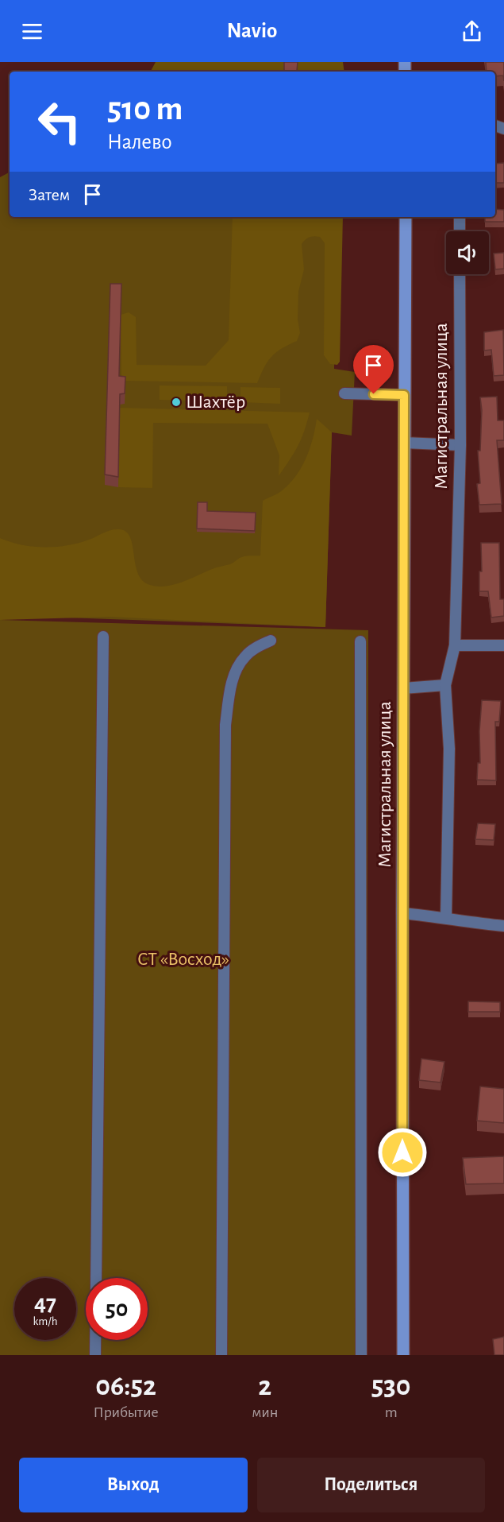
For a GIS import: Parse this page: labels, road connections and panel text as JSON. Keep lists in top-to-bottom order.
{
  "streets": {
    "main road": ["Магистральная улица"]
  },
  "parks": ["СТ «Восход»"],
  "places": ["Шахтёр"],
  "page": {
    "header": "Navio",
    "turn": ["510 m", "Налево"],
    "then": "Затем",
    "speed": "47 km/h",
    "limit": "50",
    "eta": [
      "06:52",
      "Прибытие",
      "2",
      "мин",
      "530",
      "m"
    ],
    "buttons": ["Выход", "Поделиться"]
  }
}
